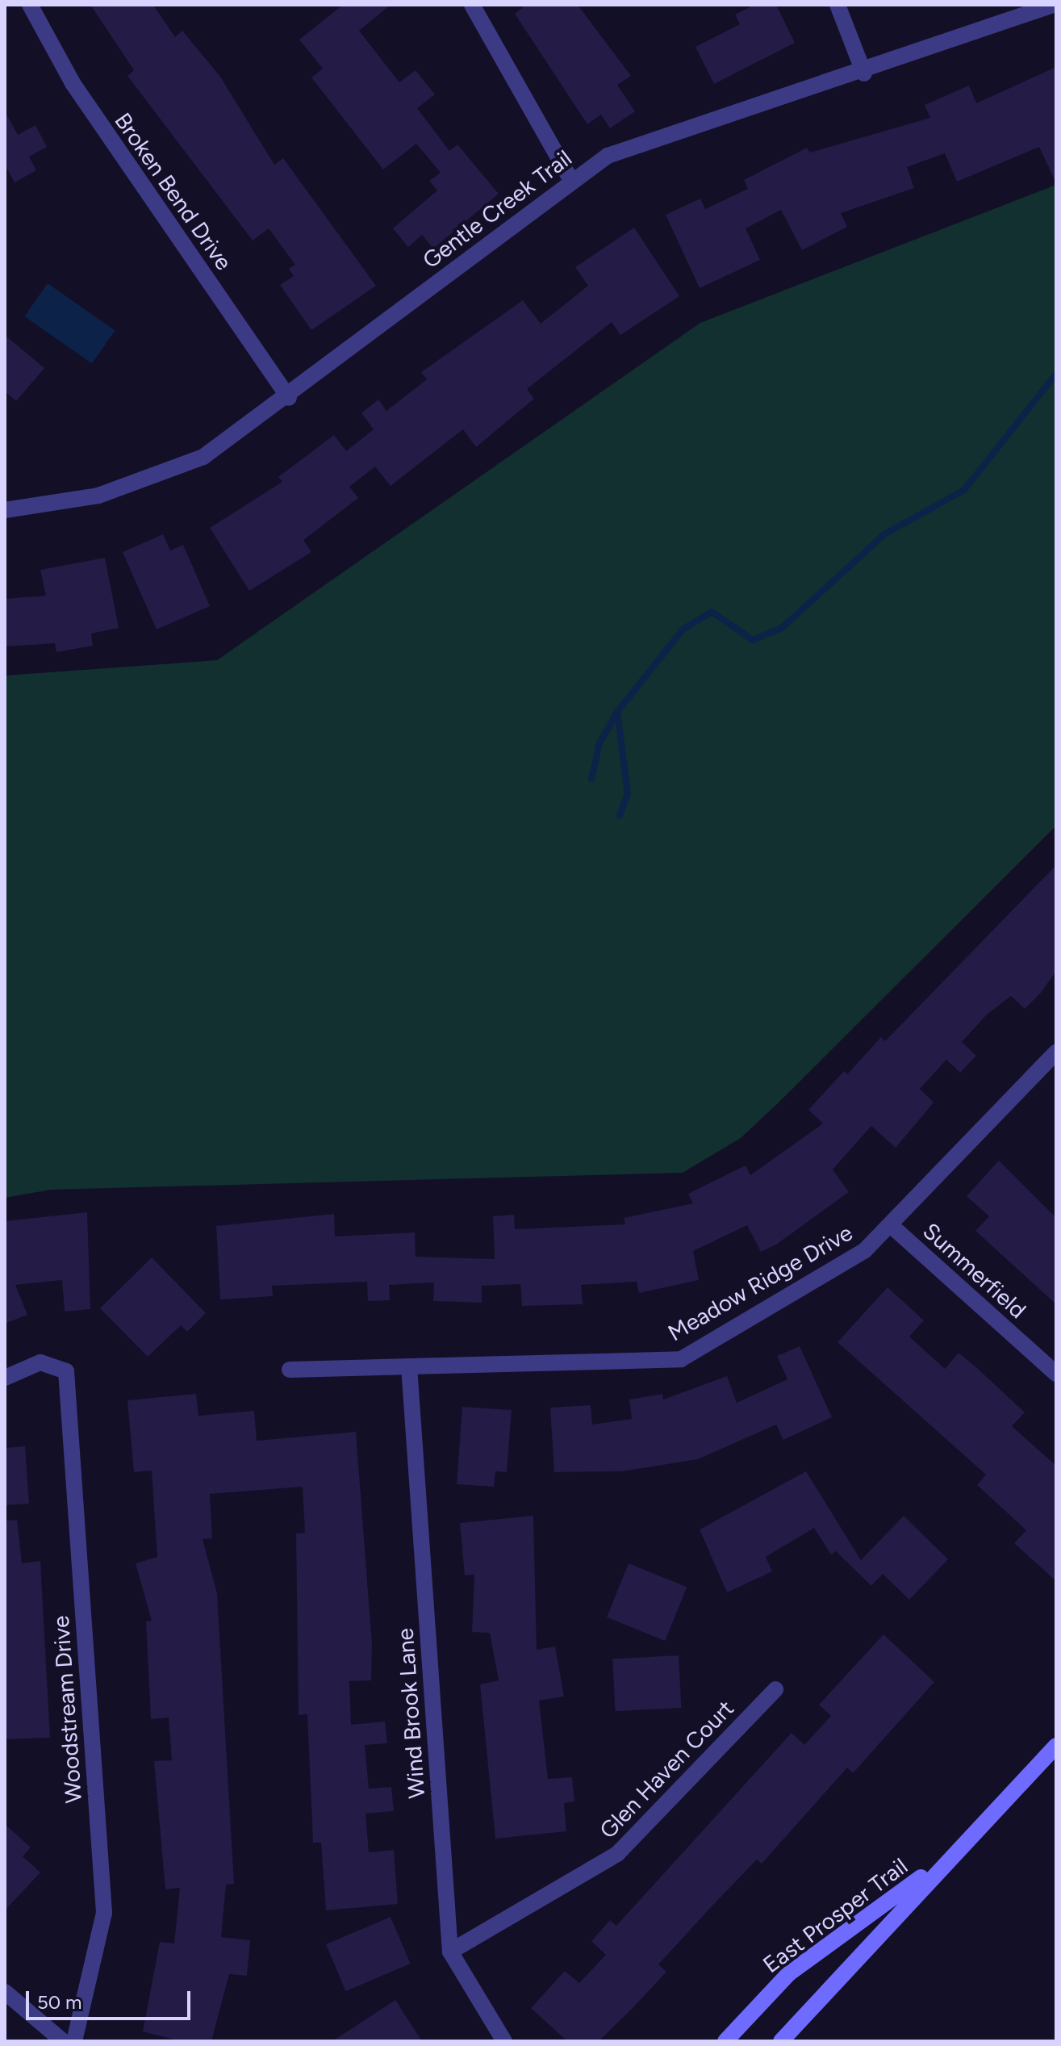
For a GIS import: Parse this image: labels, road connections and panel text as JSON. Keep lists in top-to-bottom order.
{
  "streets": {
    "main road": ["East Prosper Trail"],
    "street": [
      "Broken Bend Drive",
      "Gentle Creek Trail",
      "Summerfield",
      "Meadow Ridge Drive",
      "Woodstream Drive",
      "Wind Brook Lane",
      "Glen Haven Court"
    ]
  },
  "crossings": [
    ["Broken Bend Drive", "Gentle Creek Trail"],
    ["Summerfield", "Meadow Ridge Drive"],
    ["Meadow Ridge Drive", "Wind Brook Lane"],
    ["Wind Brook Lane", "Glen Haven Court"]
  ],
  "scale_bar": "50 m"
}
